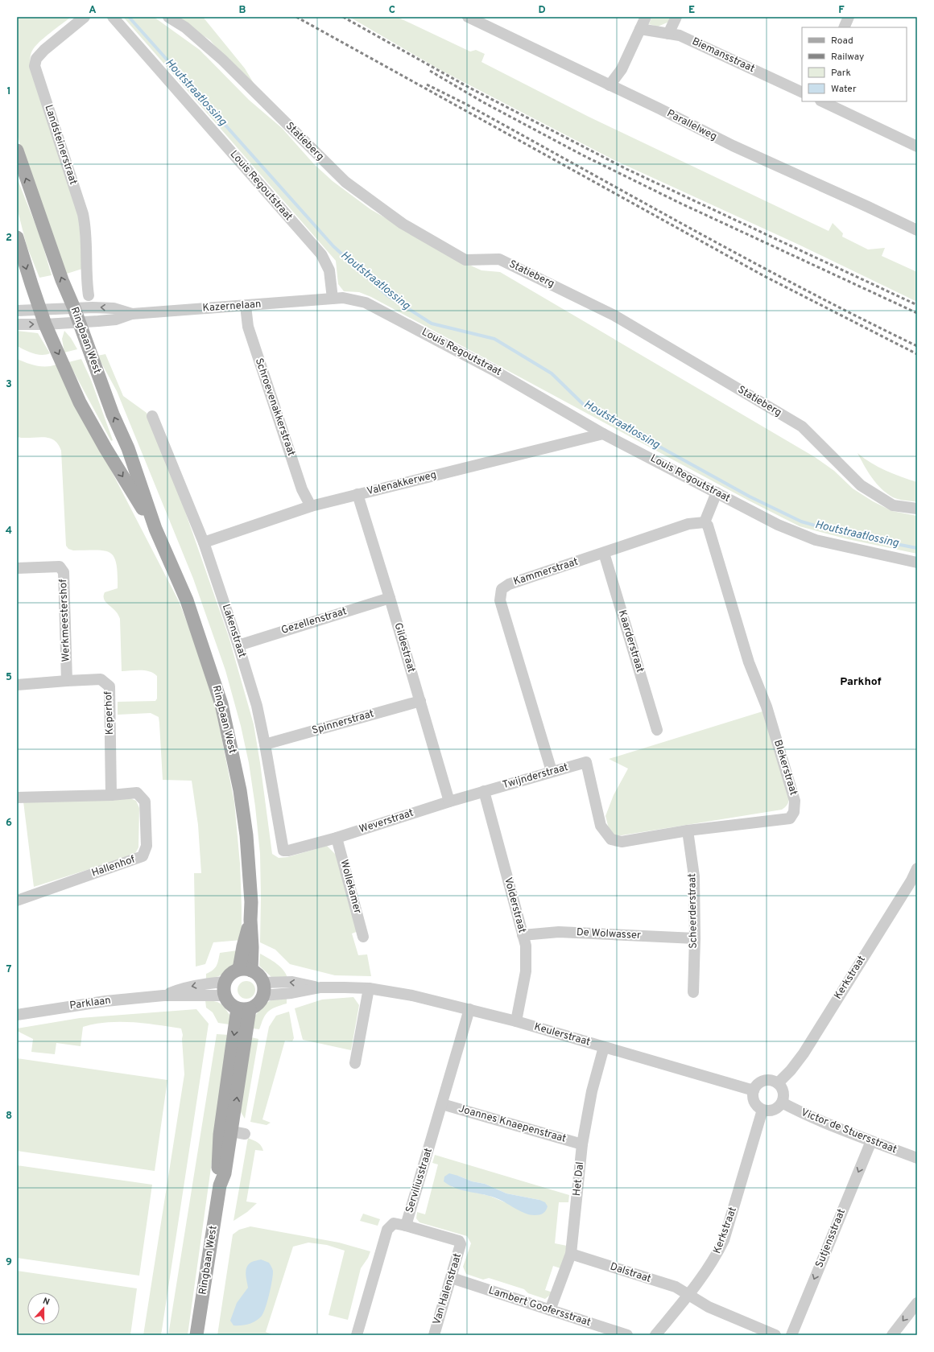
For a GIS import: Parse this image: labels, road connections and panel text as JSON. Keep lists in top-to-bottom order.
{
  "streets": {
    "main road": ["Ringbaan West"],
    "street": [
      "Biemansstraat",
      "Parallelweg",
      "Statieberg",
      "Landsteinerstraat",
      "Louis Regoutstraat",
      "Kazernelaan",
      "Schroevenakkerstraat",
      "Valenakkerweg",
      "Kammerstraat",
      "Werkmeestershof",
      "Gezellenstraat",
      "Lakenstraat",
      "Kaarderstraat",
      "Gildestraat",
      "Keperhof",
      "Spinnerstraat",
      "Blekerstraat",
      "Twijnderstraat",
      "Weverstraat",
      "Hallenhof",
      "Wollekamer",
      "Volderstraat",
      "Scheerderstraat",
      "De Wolwasser",
      "Kerkstraat",
      "Parklaan",
      "Keulerstraat",
      "Joannes Knaepenstraat",
      "Victor de Stuersstraat",
      "Het Dal",
      "Serviliusstraat",
      "Sutjensstraat",
      "Dalstraat",
      "Van Halenstraat",
      "Lambert Goofersstraat"
    ]
  },
  "crossings": [
    ["Louis Regoutstraat", "Kazernelaan"],
    ["Louis Regoutstraat", "Valenakkerweg"],
    ["Kazernelaan", "Ringbaan West"],
    ["Kazernelaan", "Schroevenakkerstraat"],
    ["Ringbaan West", "Parklaan"],
    ["Ringbaan West", "Keulerstraat"],
    ["Schroevenakkerstraat", "Valenakkerweg"],
    ["Valenakkerweg", "Lakenstraat"],
    ["Valenakkerweg", "Gildestraat"],
    ["Kammerstraat", "Kaarderstraat"],
    ["Kammerstraat", "Blekerstraat"],
    ["Kammerstraat", "Twijnderstraat"],
    ["Werkmeestershof", "Keperhof"],
    ["Gezellenstraat", "Lakenstraat"],
    ["Gezellenstraat", "Gildestraat"],
    ["Lakenstraat", "Spinnerstraat"],
    ["Lakenstraat", "Weverstraat"],
    ["Gildestraat", "Spinnerstraat"],
    ["Gildestraat", "Weverstraat"],
    ["Keperhof", "Hallenhof"],
    ["Blekerstraat", "Twijnderstraat"],
    ["Blekerstraat", "Scheerderstraat"],
    ["Twijnderstraat", "Weverstraat"],
    ["Twijnderstraat", "Volderstraat"],
    ["Weverstraat", "Wollekamer"],
    ["Weverstraat", "Volderstraat"],
    ["Volderstraat", "De Wolwasser"],
    ["Volderstraat", "Keulerstraat"],
    ["Scheerderstraat", "De Wolwasser"],
    ["Kerkstraat", "Keulerstraat"],
    ["Kerkstraat", "Victor de Stuersstraat"],
    ["Kerkstraat", "Dalstraat"],
    ["Parklaan", "Keulerstraat"],
    ["Keulerstraat", "Victor de Stuersstraat"],
    ["Keulerstraat", "Het Dal"],
    ["Keulerstraat", "Serviliusstraat"],
    ["Joannes Knaepenstraat", "Het Dal"],
    ["Joannes Knaepenstraat", "Serviliusstraat"],
    ["Victor de Stuersstraat", "Sutjensstraat"],
    ["Het Dal", "Dalstraat"],
    ["Het Dal", "Lambert Goofersstraat"],
    ["Serviliusstraat", "Van Halenstraat"],
    ["Van Halenstraat", "Lambert Goofersstraat"]
  ],
  "one_way": ["Sutjensstraat"],
  "districts": ["Parkhof"],
  "water": ["Houtstraatlossing"],
  "legend": [
    "Road",
    "Railway",
    "Park",
    "Water"
  ],
  "north": "top",
  "grid": {
    "columns": [
      "A",
      "B",
      "C",
      "D",
      "E",
      "F"
    ],
    "rows": [
      "1",
      "2",
      "3",
      "4",
      "5",
      "6",
      "7",
      "8",
      "9"
    ]
  }
}
